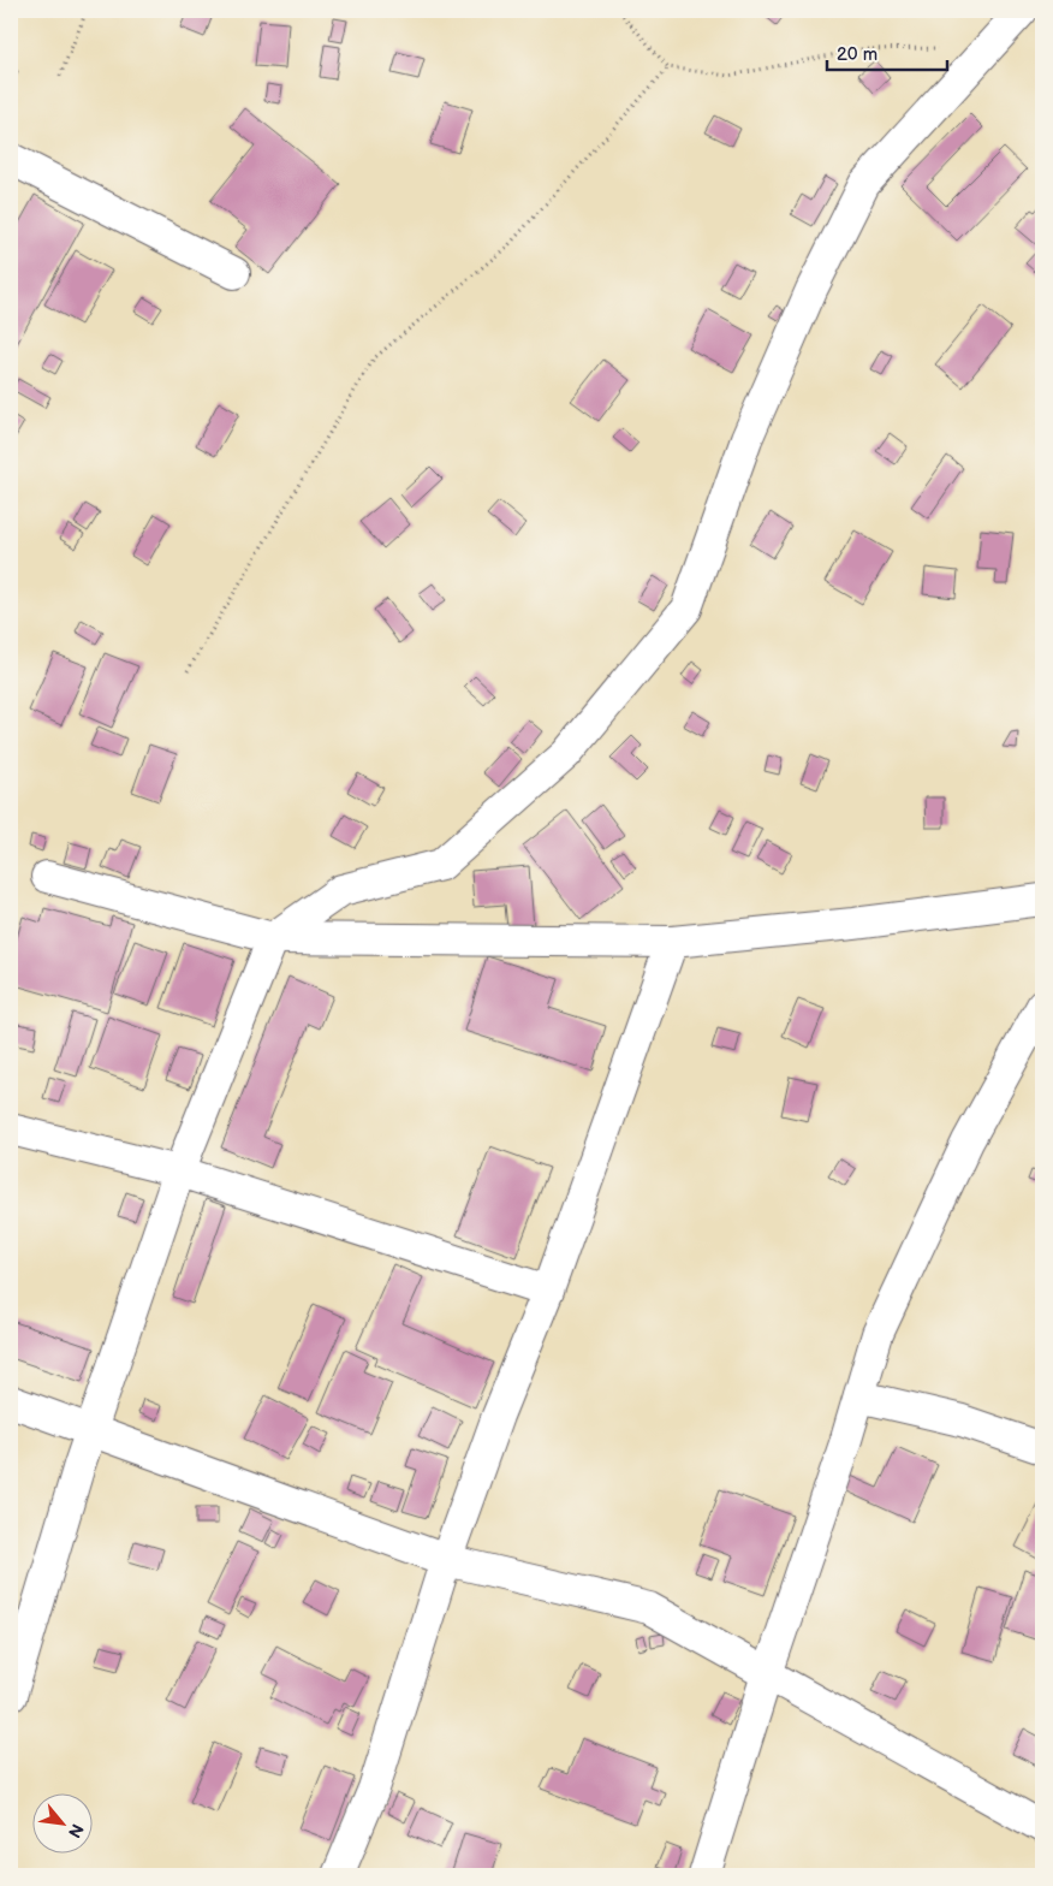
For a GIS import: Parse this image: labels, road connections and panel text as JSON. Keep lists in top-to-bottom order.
{
  "scale_bar": "20 m",
  "north": "bottom right"
}
